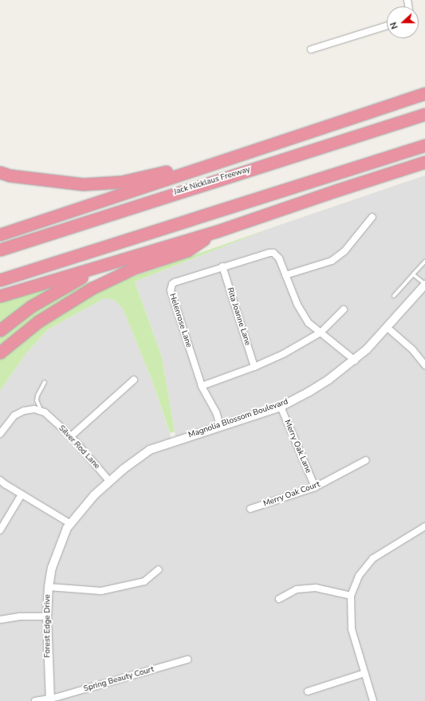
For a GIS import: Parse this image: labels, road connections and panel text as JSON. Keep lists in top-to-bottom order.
{
  "streets": {
    "highway": ["Jack Nicklaus Freeway"],
    "street": [
      "Rita Joanne Lane",
      "Helenrose Lane",
      "Magnolia Blossom Boulevard",
      "Merry Oak Lane",
      "Silver Rod Lane",
      "Merry Oak Court",
      "Forest Edge Drive",
      "Spring Beauty Court"
    ]
  },
  "crossings": [
    ["Rita Joanne Lane", "Helenrose Lane"],
    ["Helenrose Lane", "Magnolia Blossom Boulevard"],
    ["Magnolia Blossom Boulevard", "Merry Oak Lane"],
    ["Magnolia Blossom Boulevard", "Forest Edge Drive"],
    ["Merry Oak Lane", "Merry Oak Court"],
    ["Silver Rod Lane", "Forest Edge Drive"],
    ["Forest Edge Drive", "Spring Beauty Court"]
  ],
  "north": "left"
}
